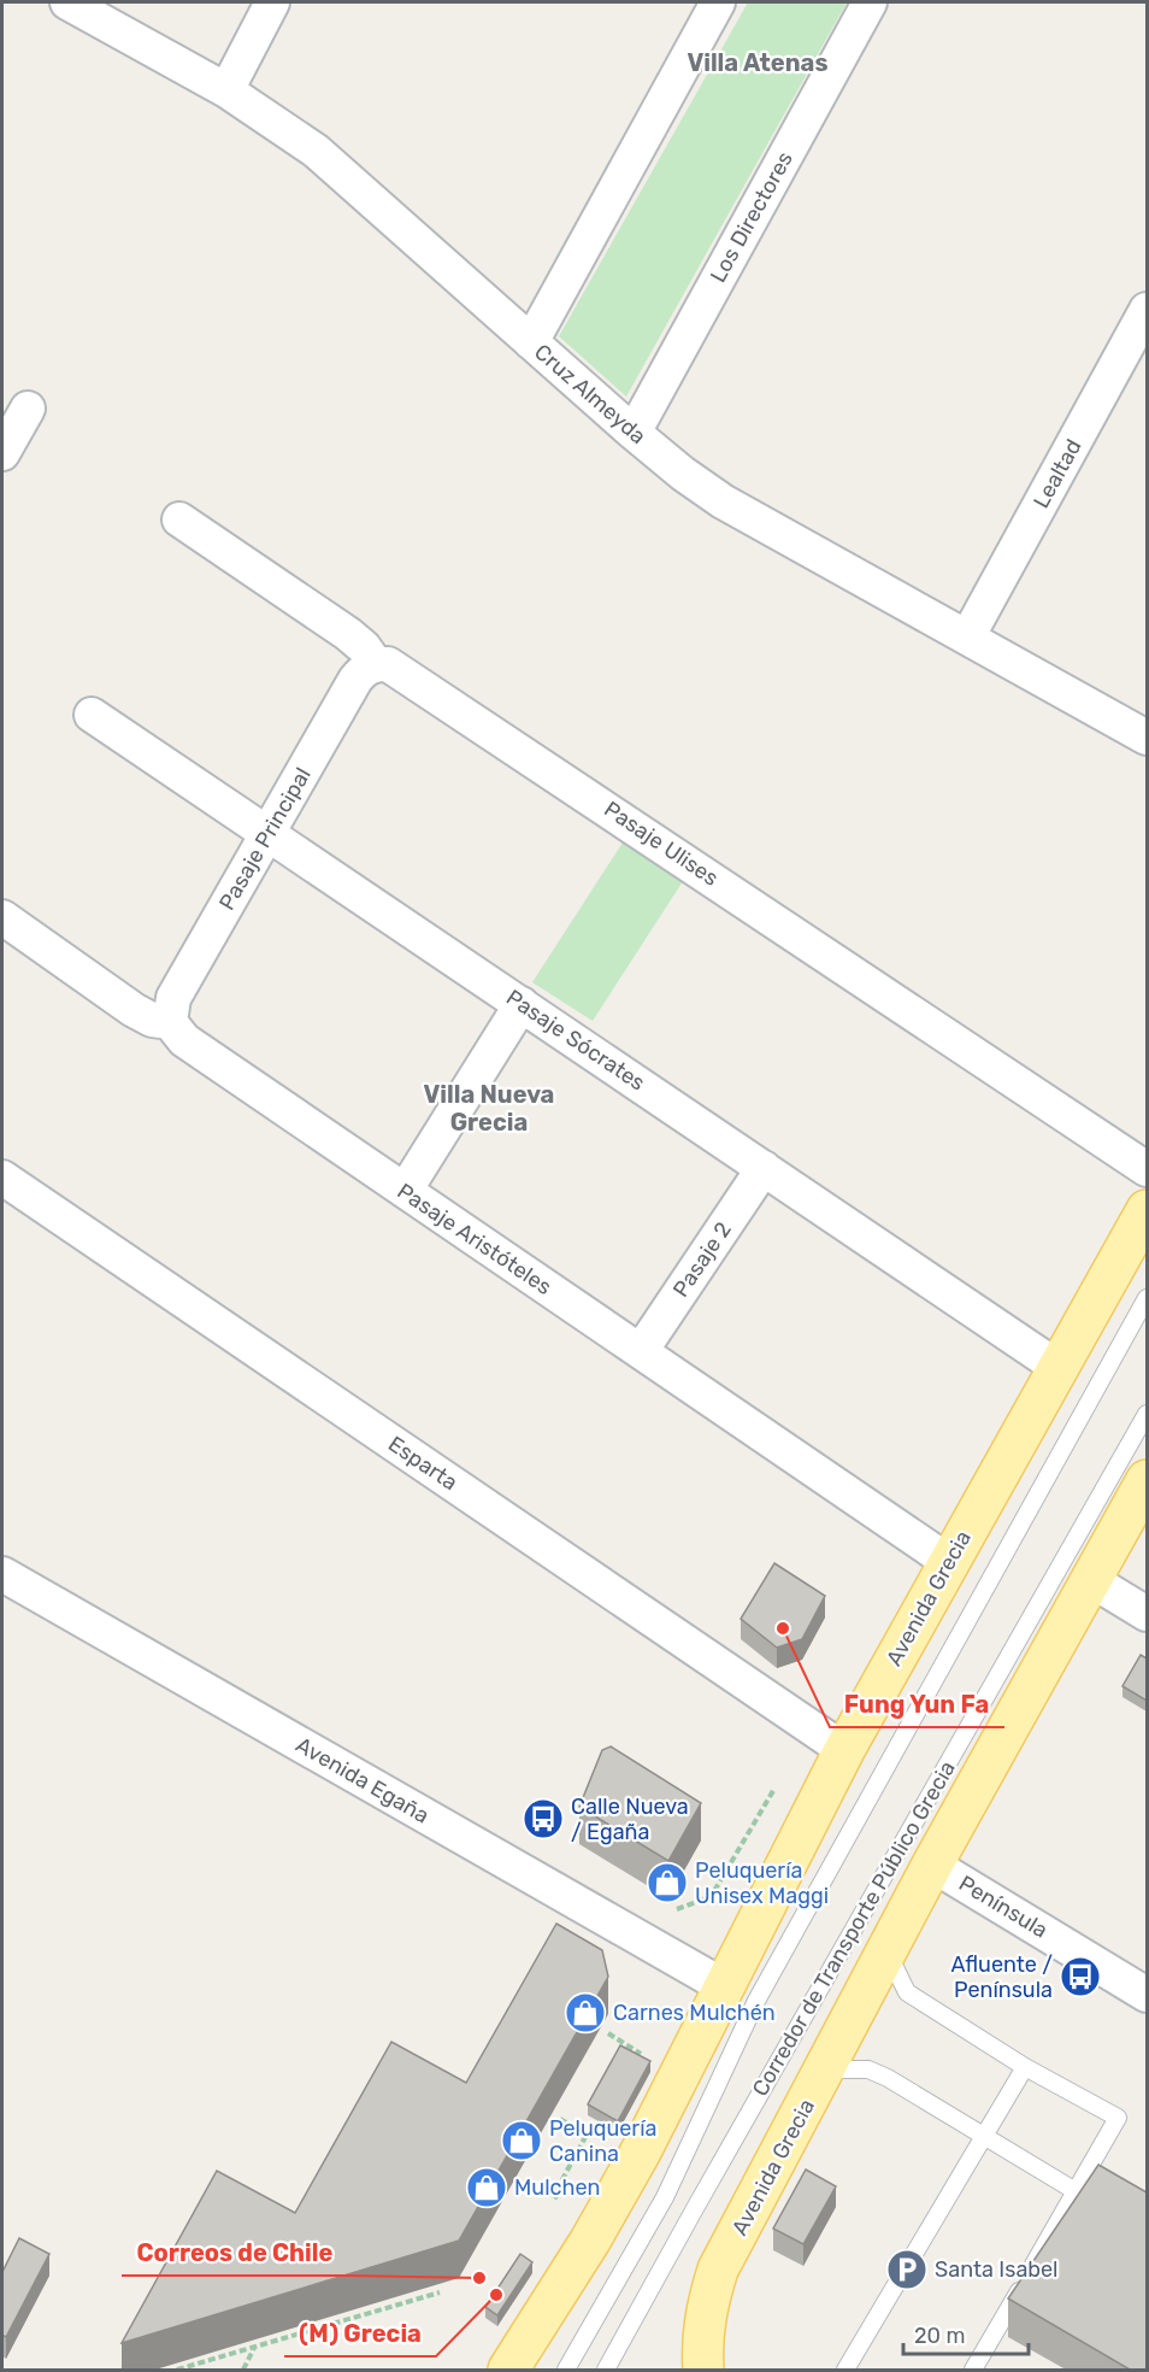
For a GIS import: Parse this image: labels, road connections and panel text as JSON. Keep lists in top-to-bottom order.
{
  "streets": {
    "main road": ["Avenida Grecia"],
    "street": [
      "Los Directores",
      "Cruz Almeyda",
      "Lealtad",
      "Pasaje Principal",
      "Pasaje Ulises",
      "Pasaje Sócrates",
      "Pasaje Aristóteles",
      "Pasaje 2",
      "Esparta",
      "Avenida Egaña",
      "Península"
    ],
    "lane": ["Corredor de Transporte Público Grecia"]
  },
  "crossings": [
    ["Los Directores", "Cruz Almeyda"],
    ["Cruz Almeyda", "Lealtad"],
    ["Pasaje Principal", "Pasaje Ulises"],
    ["Pasaje Principal", "Pasaje Sócrates"],
    ["Pasaje Principal", "Pasaje Aristóteles"],
    ["Pasaje Sócrates", "Pasaje 2"],
    ["Pasaje Sócrates", "Avenida Grecia"],
    ["Pasaje Aristóteles", "Pasaje 2"],
    ["Pasaje Aristóteles", "Avenida Grecia"],
    ["Esparta", "Avenida Grecia"],
    ["Avenida Grecia", "Avenida Egaña"],
    ["Avenida Grecia", "Península"]
  ],
  "districts": ["Villa Atenas", "Villa Nueva Grecia"],
  "places": {
    "other": ["Fung Yun Fa", "Correos de Chile", "(M) Grecia"],
    "bus stop": ["Calle Nueva / Egaña", "Afluente / Península"],
    "shop": [
      "Peluquería Unisex Maggi",
      "Carnes Mulchén",
      "Peluquería Canina",
      "Mulchen"
    ],
    "parking": ["Santa Isabel"]
  },
  "scale_bar": "20 m"
}
